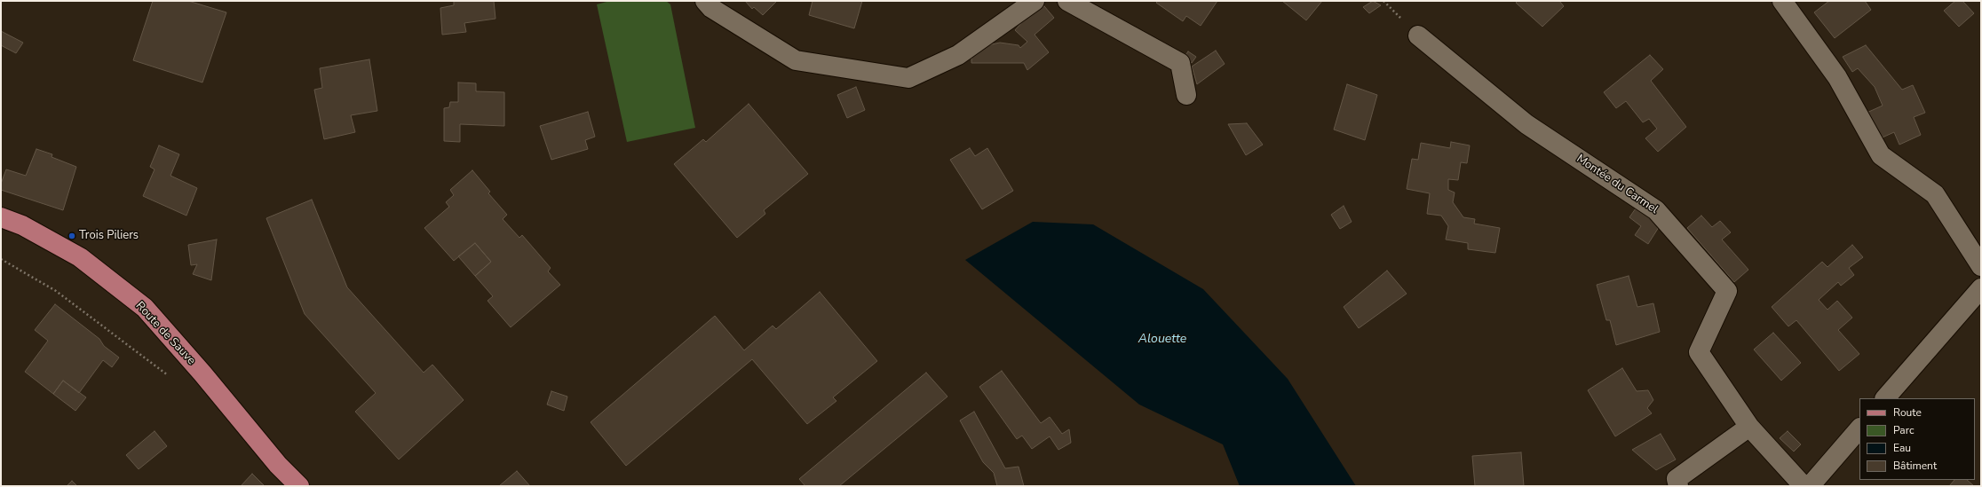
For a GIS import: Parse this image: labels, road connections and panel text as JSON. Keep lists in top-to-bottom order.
{
  "streets": {
    "main road": ["Route de Sauve"],
    "street": ["Montée du Carmel"]
  },
  "water": ["Alouette"],
  "places": ["Trois Piliers"],
  "legend": [
    "Route",
    "Parc",
    "Eau",
    "Bâtiment"
  ]
}
